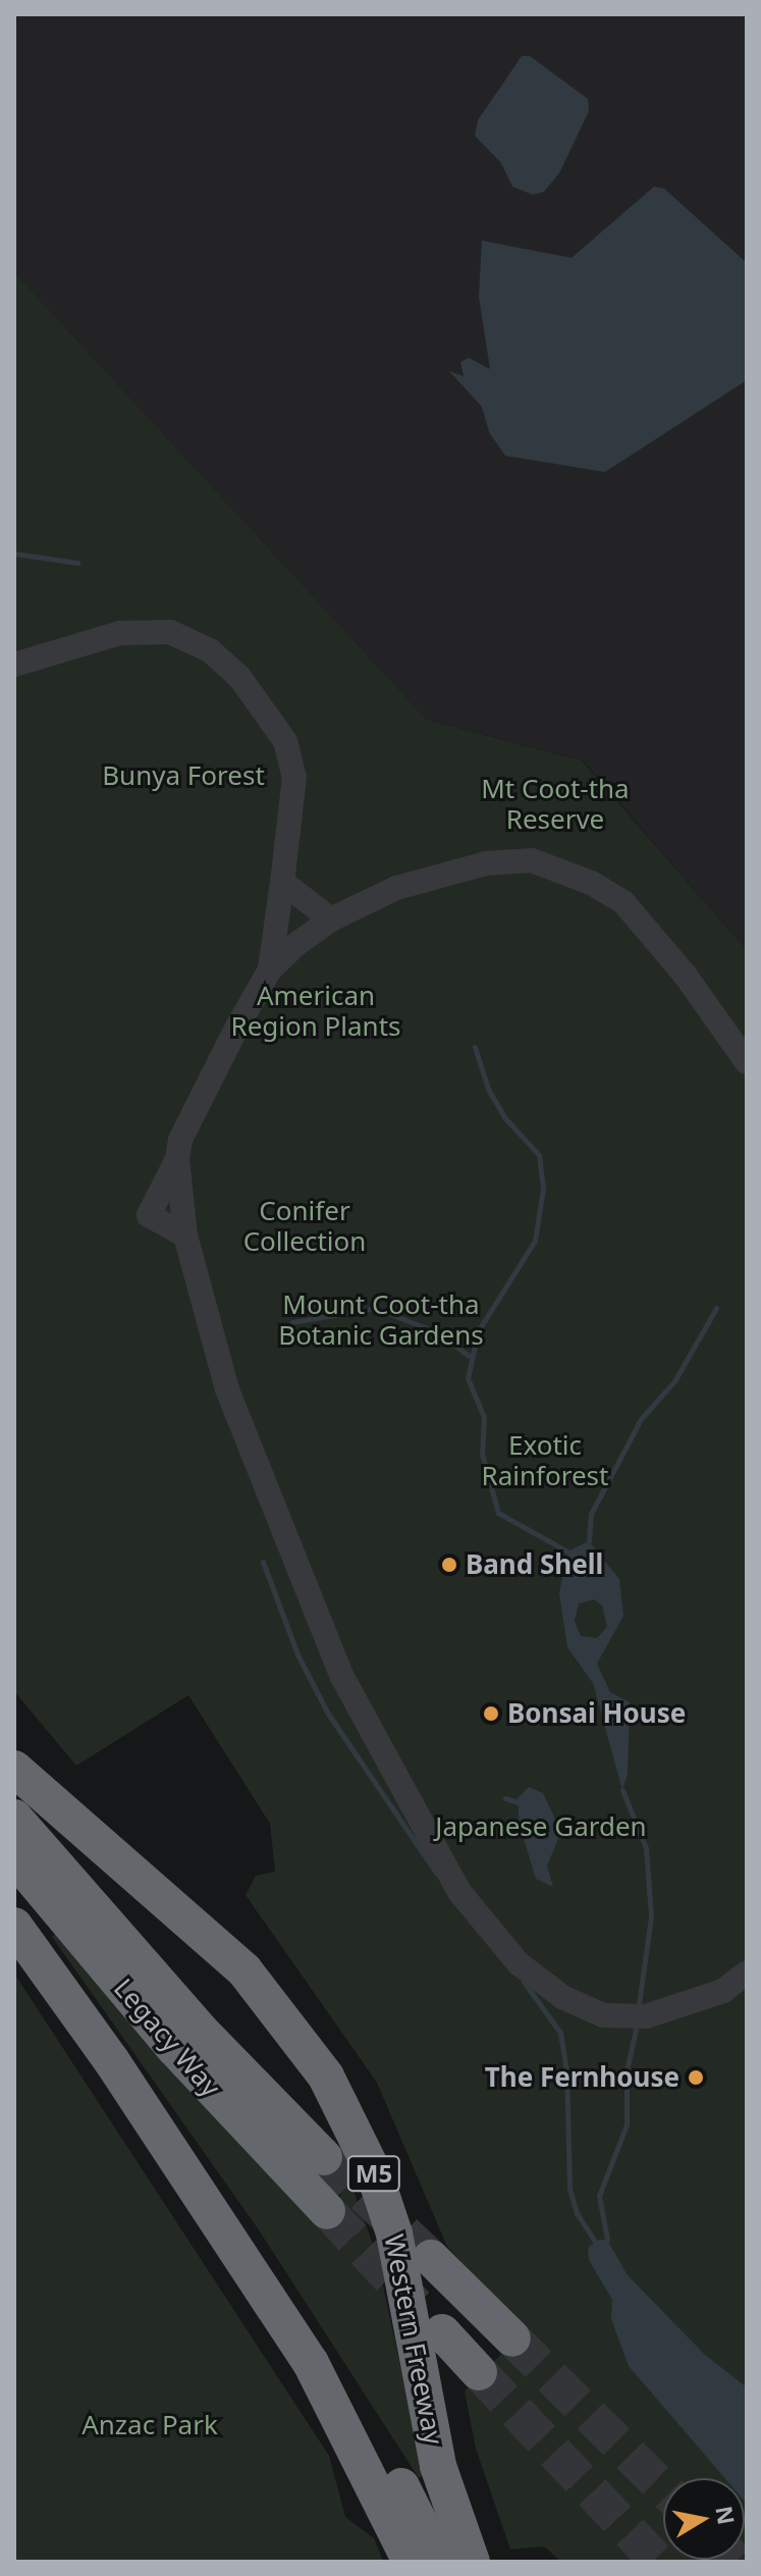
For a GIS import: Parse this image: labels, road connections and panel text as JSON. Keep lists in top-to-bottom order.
{
  "streets": {
    "highway": ["Legacy Way", "M5", "Western Freeway"]
  },
  "parks": [
    "Bunya Forest",
    "Mt Coot-tha Reserve",
    "American Region Plants",
    "Conifer Collection",
    "Mount Coot-tha Botanic Gardens",
    "Exotic Rainforest",
    "Japanese Garden",
    "Anzac Park"
  ],
  "places": ["Band Shell", "Bonsai House", "The Fernhouse"],
  "north": "right"
}
